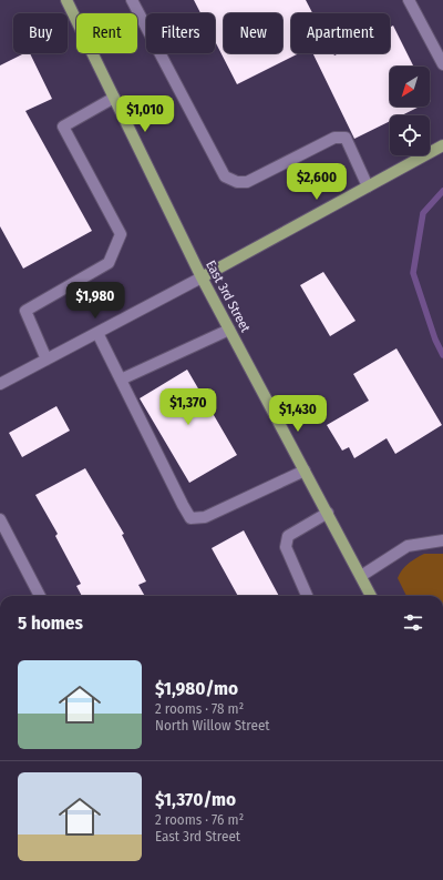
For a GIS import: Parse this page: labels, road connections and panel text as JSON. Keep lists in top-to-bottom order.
{
  "streets": {
    "main road": ["East 3rd Street"]
  },
  "north": "bottom left",
  "page": {
    "chip": [
      "Buy",
      "Rent",
      "Filters",
      "New",
      "Apartment"
    ],
    "price": [
      "$1,010",
      "$2,600",
      "$1,980",
      "$1,370",
      "$1,430"
    ],
    "heading": "5 homes",
    "list": [
      {
        "name": "$1,980/mo",
        "note": "2 rooms · 78 m² · North Willow Street"
      },
      {
        "name": "$1,370/mo",
        "note": "2 rooms · 76 m² · East 3rd Street"
      }
    ]
  }
}
